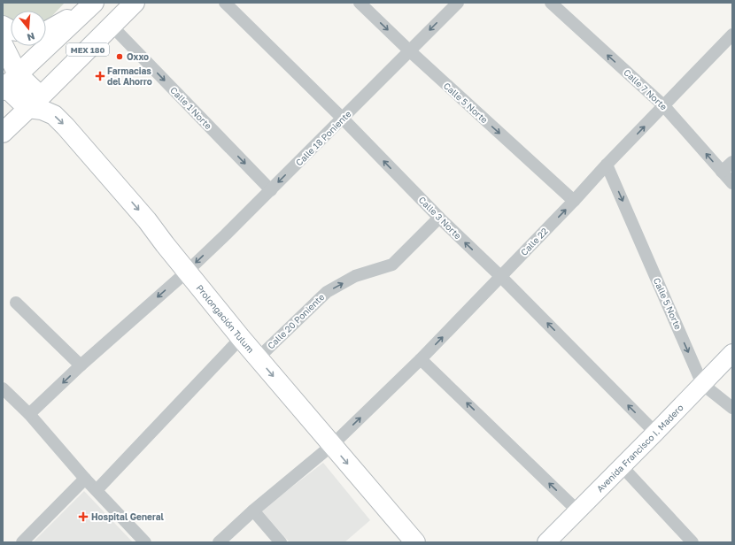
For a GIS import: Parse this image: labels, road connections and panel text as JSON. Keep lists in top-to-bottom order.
{
  "streets": {
    "main road": ["MEX 180", "Prolongación Tulum", "Avenida Francisco I. Madero"],
    "street": [
      "Calle 7 Norte",
      "Calle 5 Norte",
      "Calle 1 Norte",
      "Calle 18 Poniente",
      "Calle 3 Norte",
      "Calle 22",
      "Calle 20 Poniente"
    ]
  },
  "crossings": [
    ["MEX 180", "Calle 1 Norte"],
    ["MEX 180", "Prolongación Tulum"],
    ["Calle 7 Norte", "Calle 22"],
    ["Calle 5 Norte", "Calle 18 Poniente"],
    ["Calle 5 Norte", "Calle 22"],
    ["Calle 5 Norte", "Avenida Francisco I. Madero"],
    ["Calle 1 Norte", "Calle 18 Poniente"],
    ["Calle 18 Poniente", "Calle 3 Norte"],
    ["Calle 18 Poniente", "Prolongación Tulum"],
    ["Calle 3 Norte", "Calle 22"],
    ["Calle 3 Norte", "Calle 20 Poniente"],
    ["Calle 3 Norte", "Avenida Francisco I. Madero"],
    ["Calle 22", "Prolongación Tulum"],
    ["Prolongación Tulum", "Calle 20 Poniente"]
  ],
  "one_way": [
    "Calle 7 Norte",
    "Calle 5 Norte",
    "Calle 1 Norte",
    "Calle 3 Norte",
    "Calle 22",
    "Prolongación Tulum",
    "Calle 20 Poniente"
  ],
  "places": {
    "other": ["Oxxo"],
    "health": ["Farmacias del Ahorro", "Hospital General"]
  },
  "north": "bottom"
}
